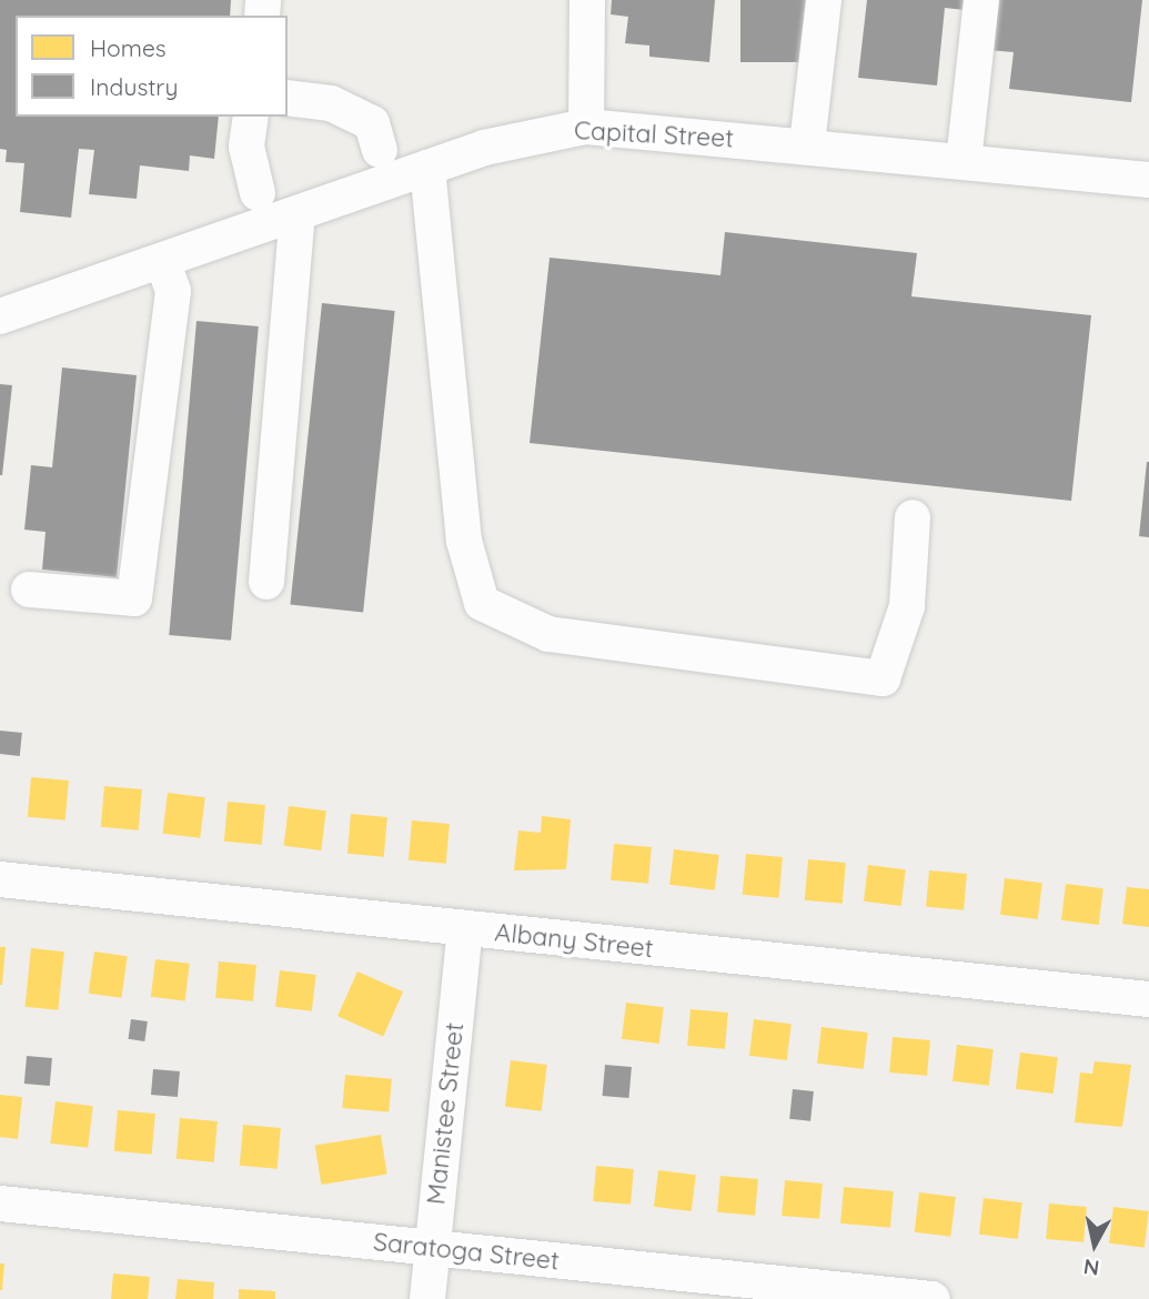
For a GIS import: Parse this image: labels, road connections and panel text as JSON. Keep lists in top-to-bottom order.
{
  "streets": {
    "street": [
      "Capital Street",
      "Albany Street",
      "Manistee Street",
      "Saratoga Street"
    ]
  },
  "crossings": [
    ["Albany Street", "Manistee Street"],
    ["Manistee Street", "Saratoga Street"]
  ],
  "legend": ["Homes", "Industry"],
  "north": "bottom"
}
